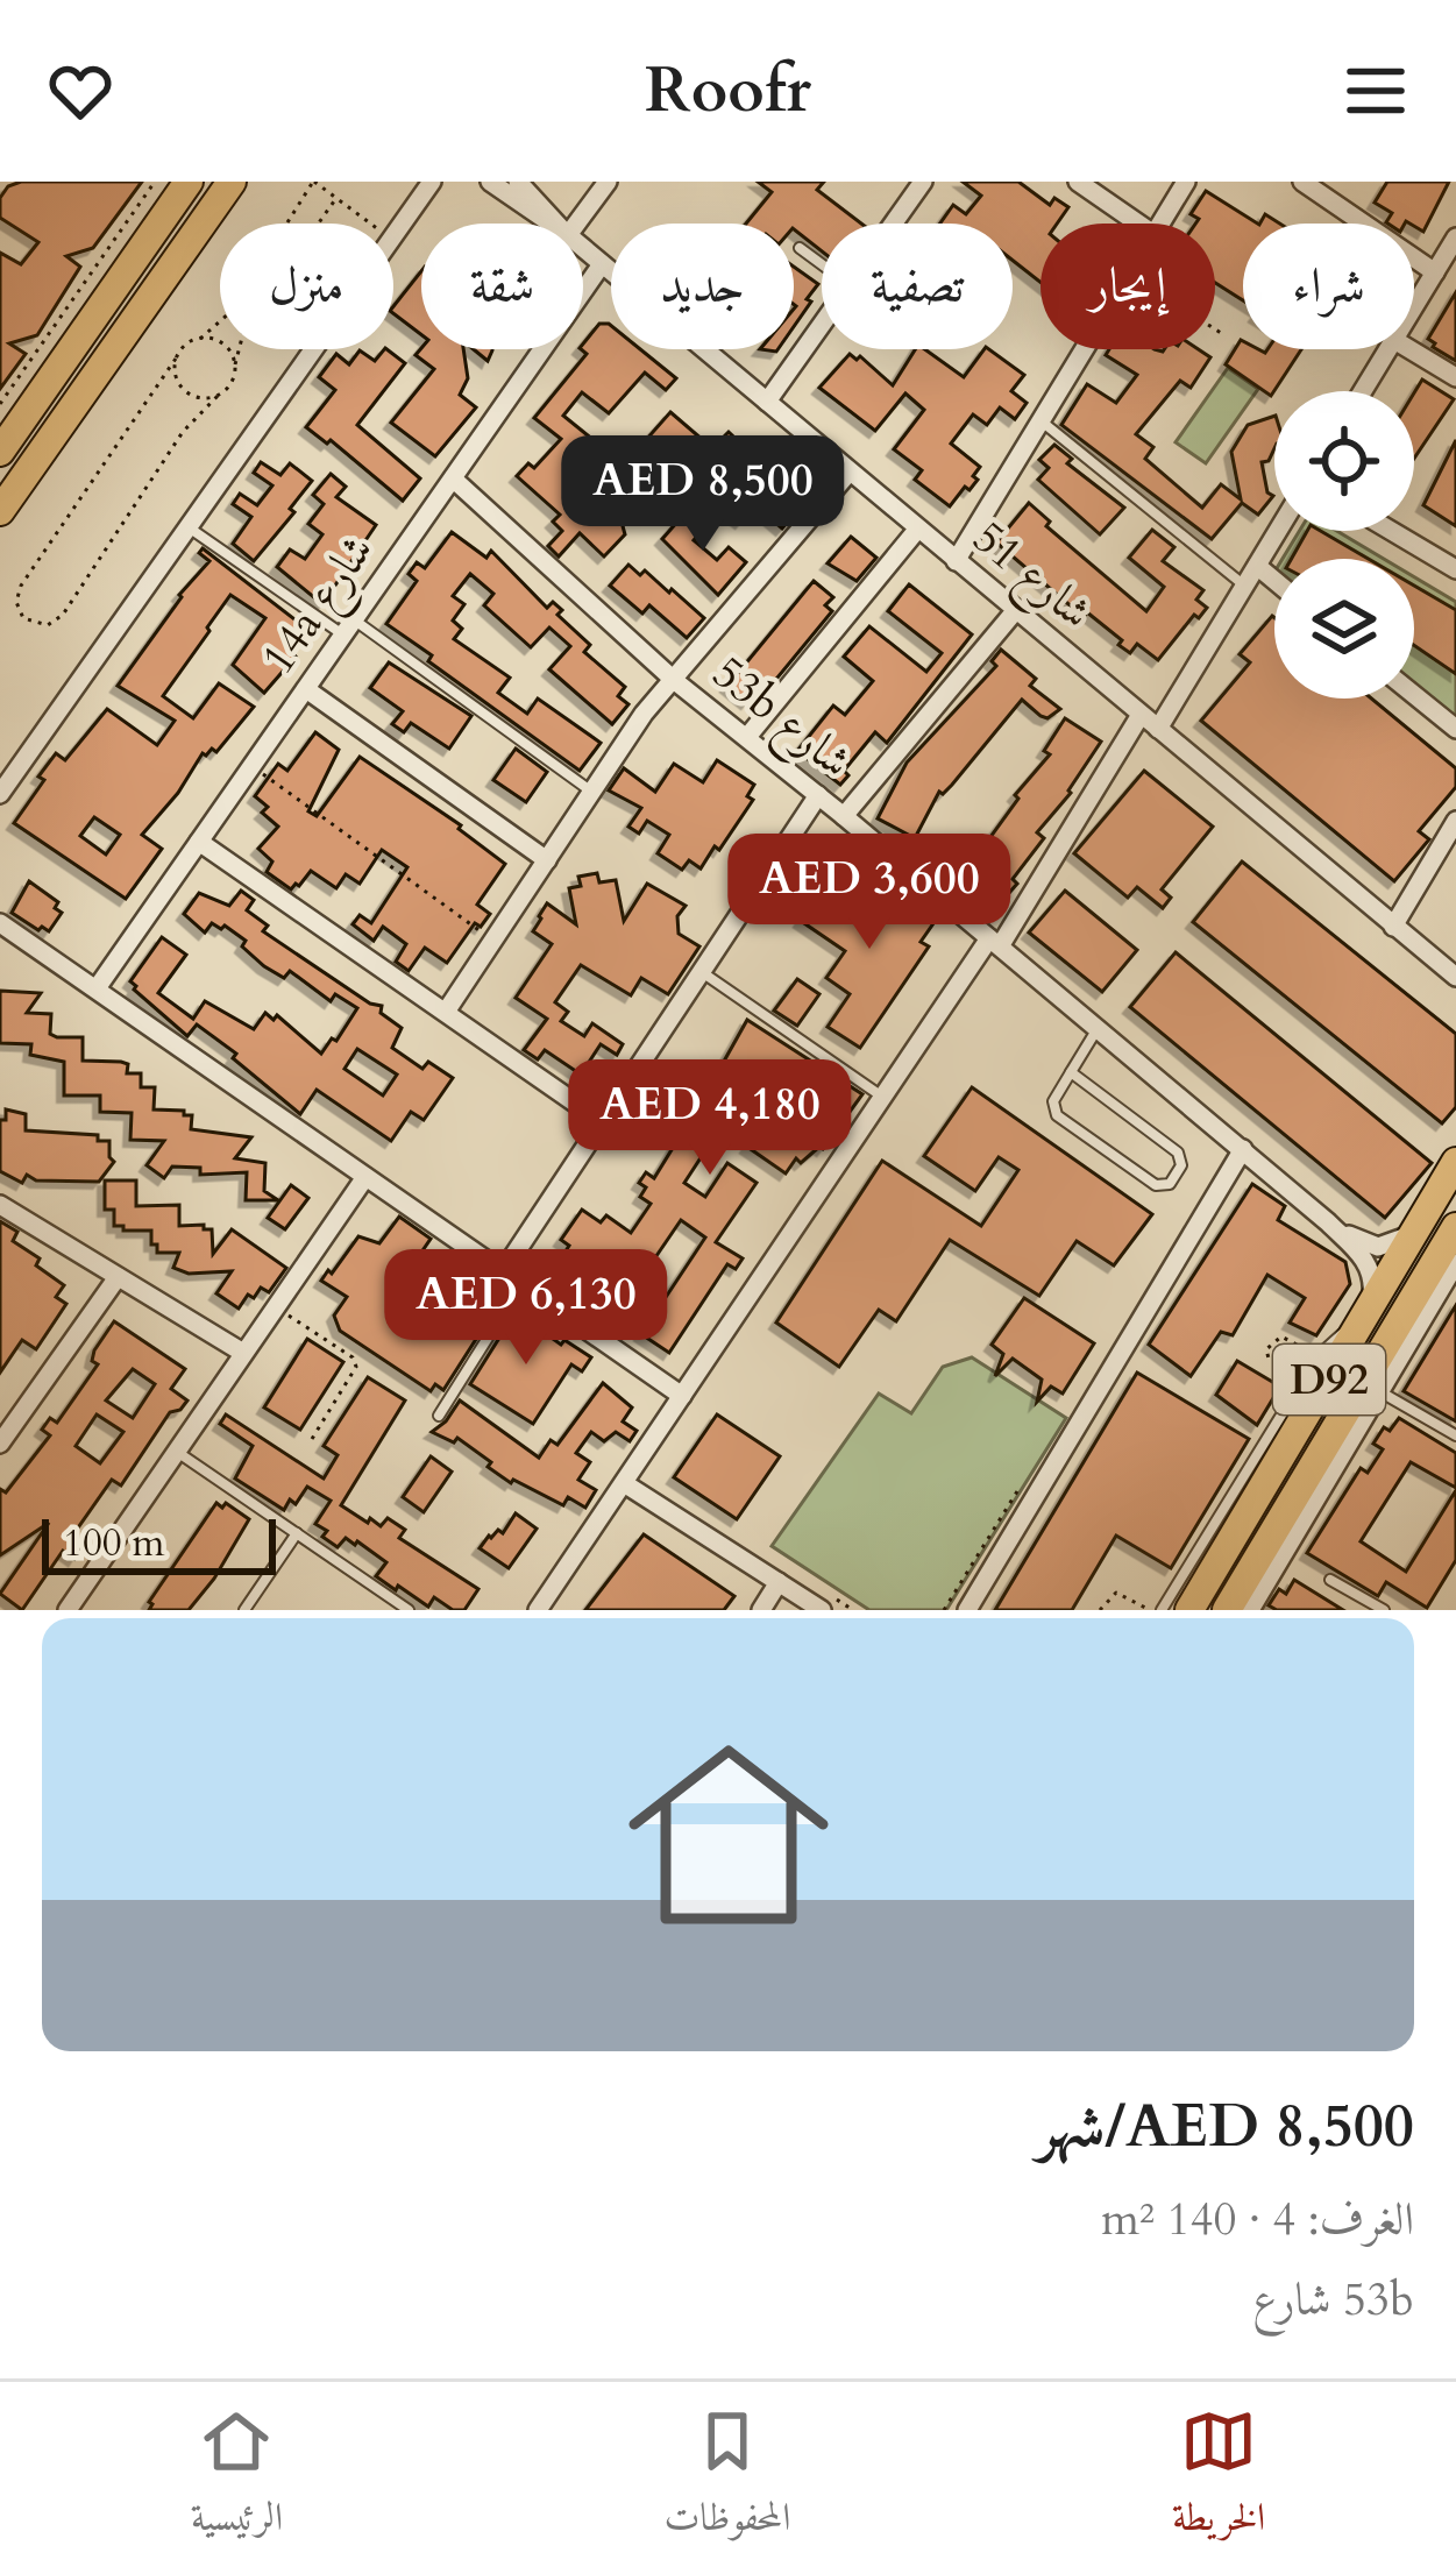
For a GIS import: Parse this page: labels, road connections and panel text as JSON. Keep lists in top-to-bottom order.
{
  "streets": {
    "main road": ["D92"],
    "street": ["شارع 51", "14a شارع", "53b شارع"]
  },
  "crossings": [
    ["شارع 51", "14a شارع"],
    ["14a شارع", "53b شارع"],
    ["53b شارع", "D92"]
  ],
  "scale_bar": "100 m",
  "page": {
    "header": "Roofr",
    "chip": [
      "شراء",
      "إيجار",
      "تصفية",
      "جديد",
      "شقة",
      "منزل"
    ],
    "price": [
      "AED 8,500",
      "AED 3,600",
      "AED 4,180",
      "AED 6,130"
    ],
    "scale": "100 m",
    "list": [
      {
        "name": "AED 8,500/شهر",
        "note": "الغرف: 4 · 140 m² · 53b شارع"
      }
    ],
    "tabs": ["الخريطة", "المحفوظات", "الرئيسية"]
  }
}
